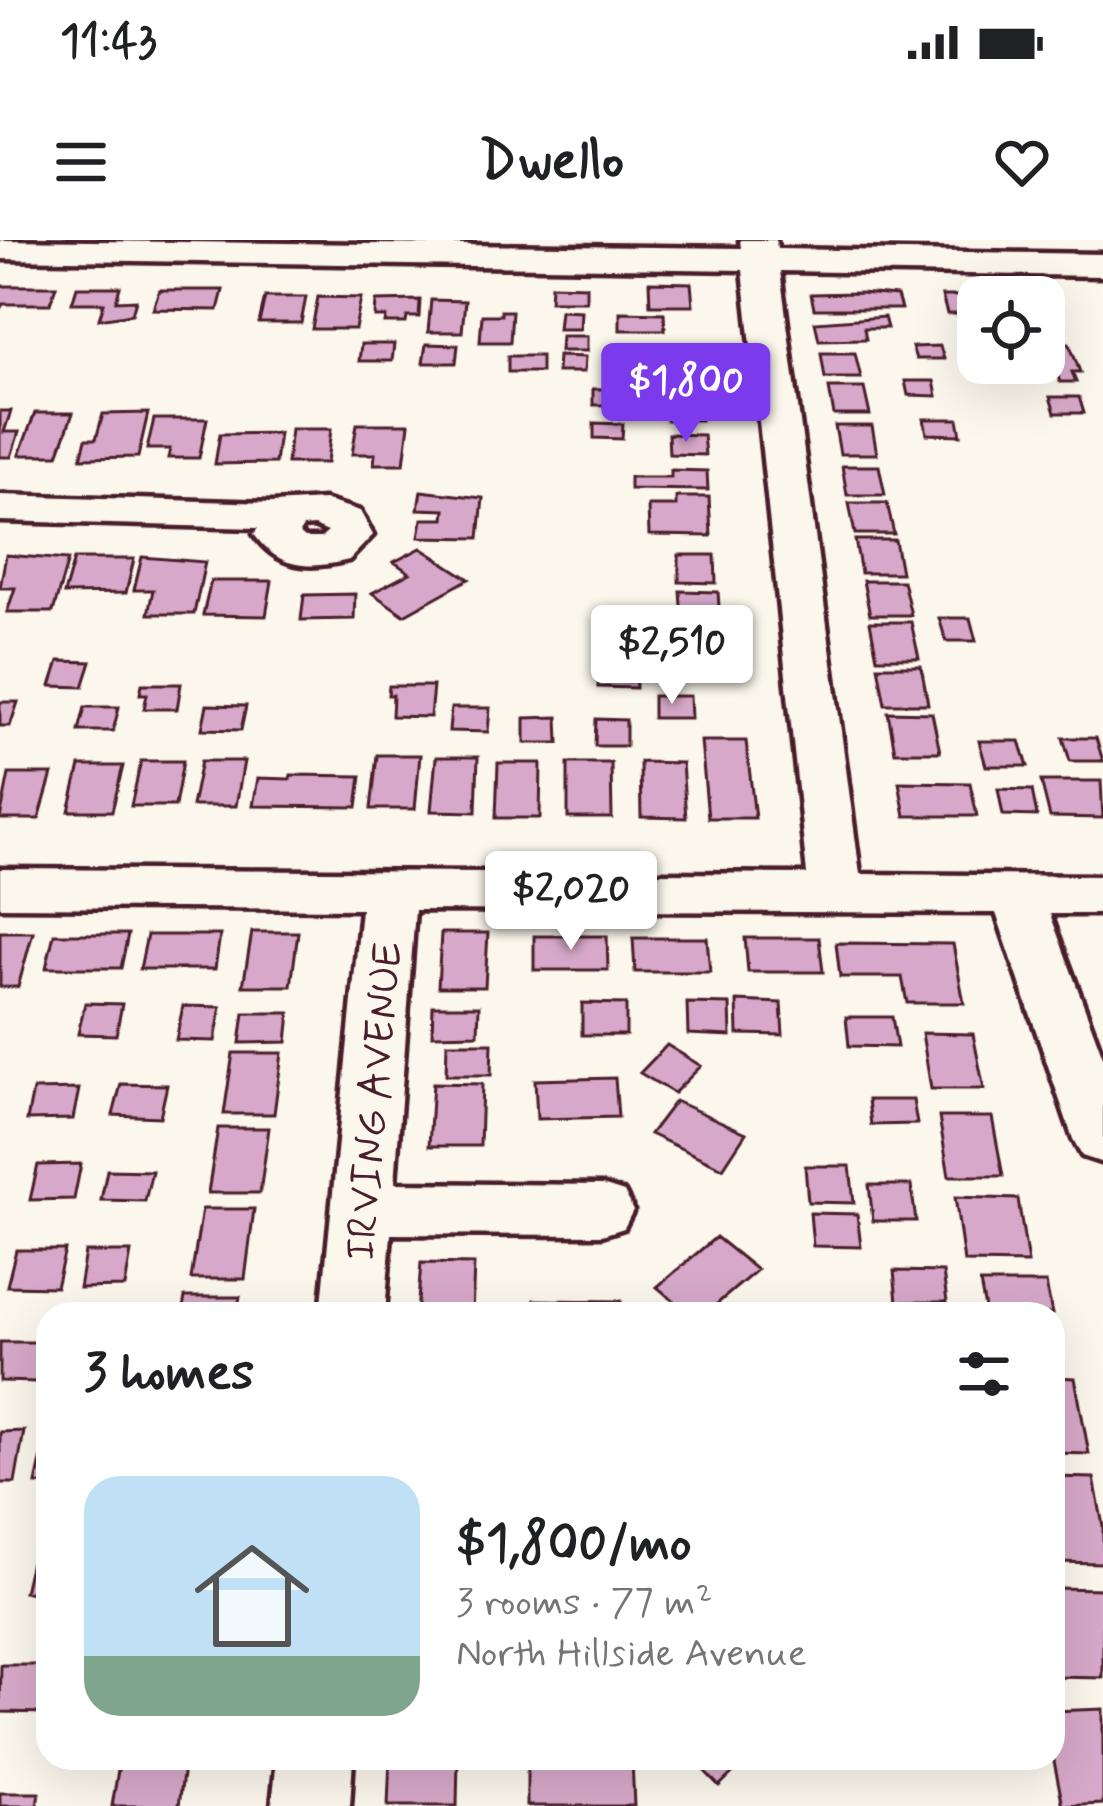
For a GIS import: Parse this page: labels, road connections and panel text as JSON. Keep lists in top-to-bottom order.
{
  "streets": {
    "street": ["IRVING AVENUE"]
  },
  "page": {
    "status": "11:43",
    "header": "Dwello",
    "price": ["$1,800", "$2,510", "$2,020"],
    "heading": "3 homes",
    "list": [
      {
        "name": "$1,800/mo",
        "note": "3 rooms · 77 m² · North Hillside Avenue"
      }
    ]
  }
}
